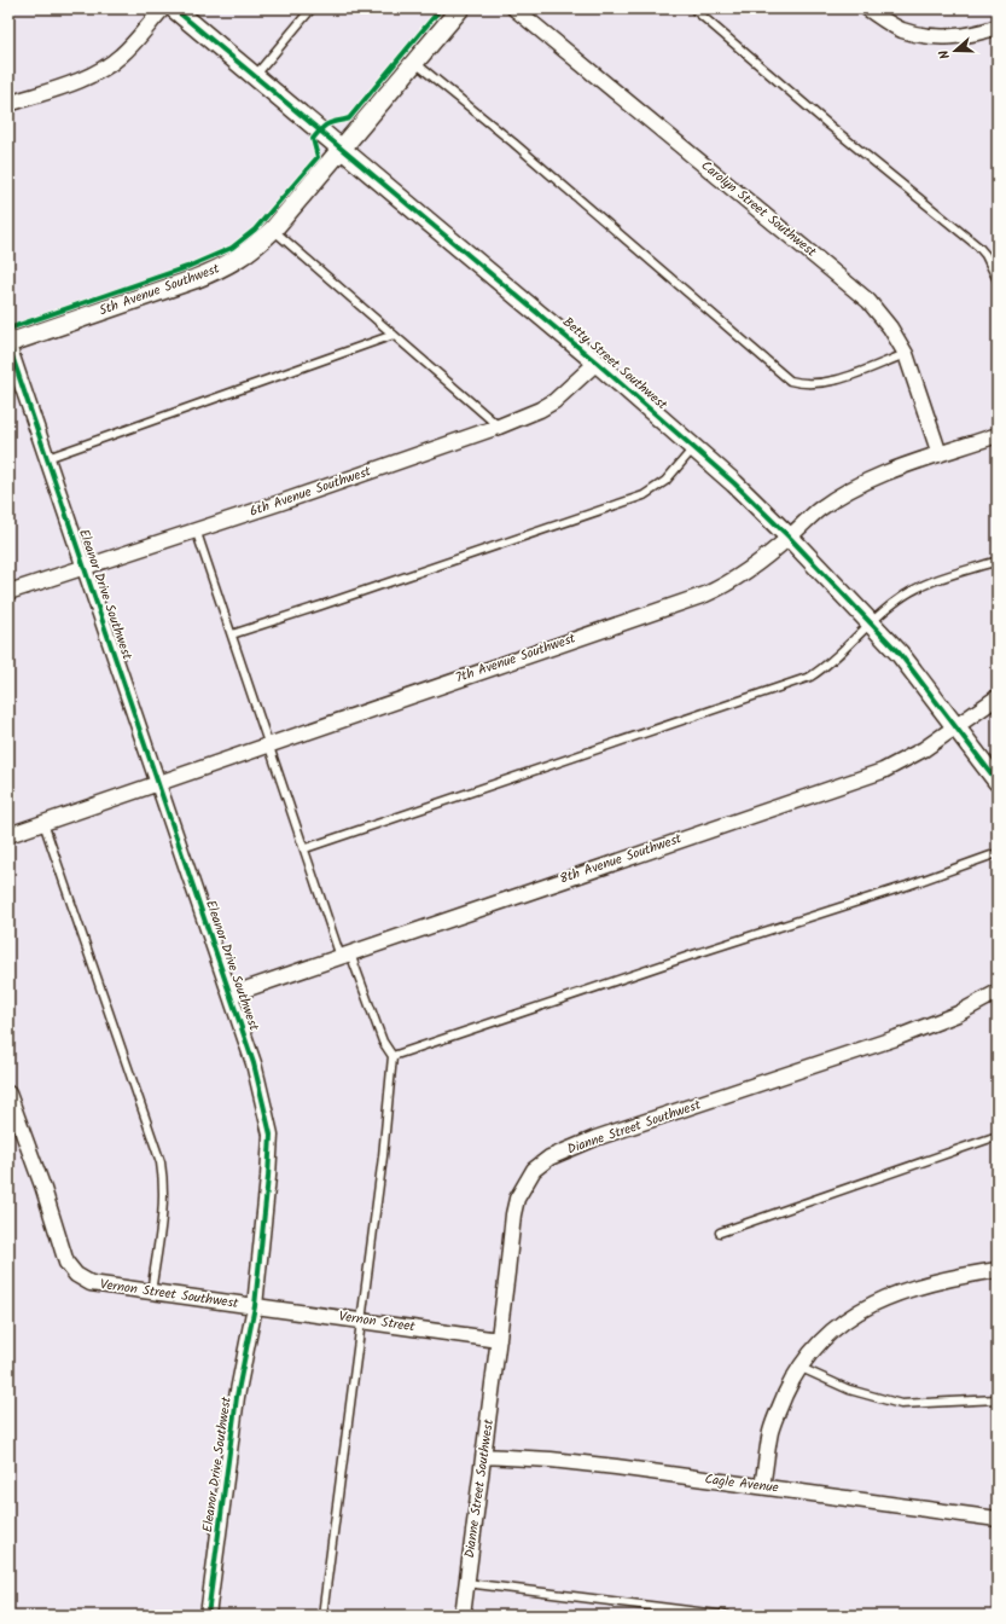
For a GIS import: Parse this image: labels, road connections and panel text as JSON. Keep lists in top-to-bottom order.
{
  "streets": {
    "street": [
      "Carolyn Street Southwest",
      "5th Avenue Southwest",
      "Betty Street Southwest",
      "6th Avenue Southwest",
      "Eleanor Drive Southwest",
      "7th Avenue Southwest",
      "8th Avenue Southwest",
      "Dianne Street Southwest",
      "Vernon Street Southwest",
      "Vernon Street",
      "Cagle Avenue"
    ]
  },
  "crossings": [
    ["Carolyn Street Southwest", "7th Avenue Southwest"],
    ["5th Avenue Southwest", "Betty Street Southwest"],
    ["5th Avenue Southwest", "Eleanor Drive Southwest"],
    ["Betty Street Southwest", "6th Avenue Southwest"],
    ["Betty Street Southwest", "7th Avenue Southwest"],
    ["Betty Street Southwest", "8th Avenue Southwest"],
    ["6th Avenue Southwest", "Eleanor Drive Southwest"],
    ["Eleanor Drive Southwest", "7th Avenue Southwest"],
    ["Eleanor Drive Southwest", "8th Avenue Southwest"],
    ["Eleanor Drive Southwest", "Vernon Street Southwest"],
    ["Eleanor Drive Southwest", "Vernon Street"],
    ["Dianne Street Southwest", "Vernon Street"],
    ["Dianne Street Southwest", "Cagle Avenue"],
    ["Vernon Street Southwest", "Vernon Street"]
  ],
  "north": "left"
}
